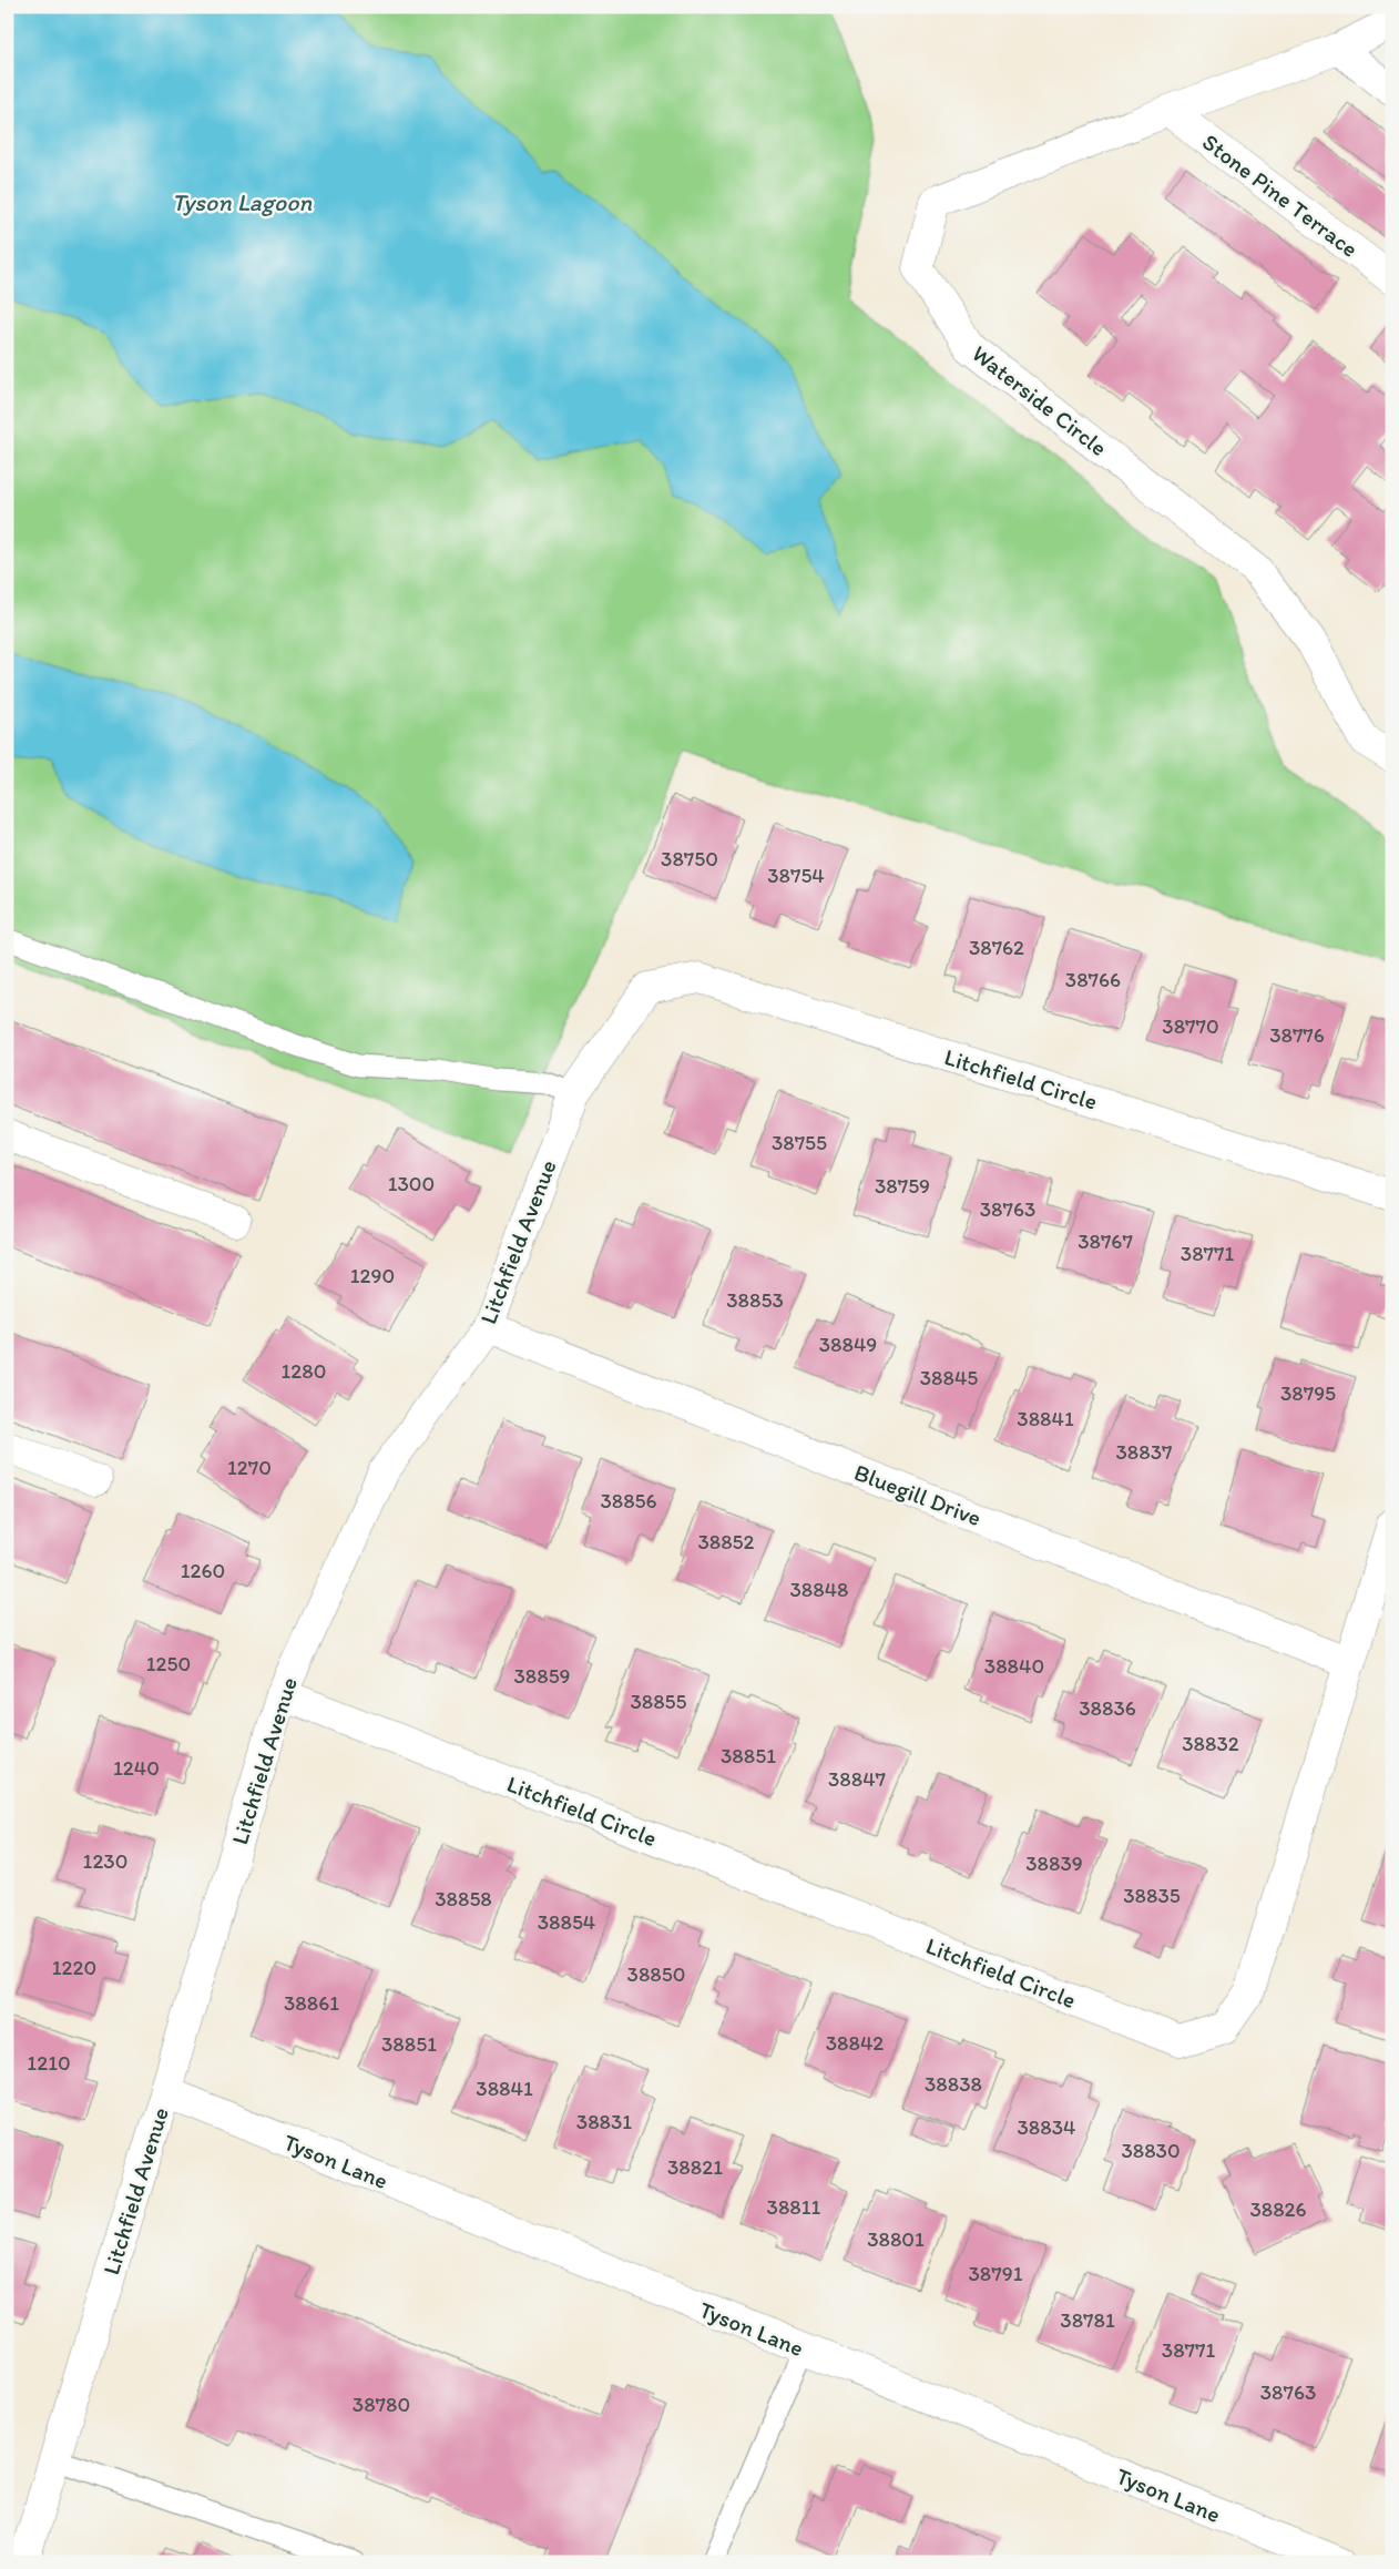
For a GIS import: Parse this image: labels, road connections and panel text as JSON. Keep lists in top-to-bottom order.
{
  "streets": {
    "street": [
      "Stone Pine Terrace",
      "Waterside Circle",
      "Litchfield Circle",
      "Litchfield Avenue",
      "Bluegill Drive",
      "Tyson Lane"
    ]
  },
  "crossings": [
    ["Stone Pine Terrace", "Waterside Circle"],
    ["Litchfield Circle", "Litchfield Avenue"],
    ["Litchfield Circle", "Bluegill Drive"],
    ["Litchfield Avenue", "Bluegill Drive"],
    ["Litchfield Avenue", "Tyson Lane"]
  ],
  "water": ["Tyson Lagoon"],
  "house_numbers": [
    "38750",
    "38754",
    "38762",
    "38766",
    "38770",
    "38776",
    "38755",
    "1300",
    "38759",
    "38763",
    "38767",
    "38771",
    "1290",
    "38853",
    "38849",
    "1280",
    "38845",
    "38795",
    "38841",
    "38837",
    "1270",
    "38856",
    "38852",
    "1260",
    "38848",
    "1250",
    "38840",
    "38859",
    "38855",
    "38836",
    "38832",
    "38851",
    "1240",
    "38847",
    "1230",
    "38839",
    "38835",
    "38858",
    "38854",
    "1220",
    "38850",
    "38861",
    "38842",
    "38851",
    "1210",
    "38838",
    "38841",
    "38831",
    "38834",
    "38830",
    "38821",
    "38811",
    "38826",
    "38801",
    "38791",
    "38781",
    "38771",
    "38763",
    "38780"
  ]
}
